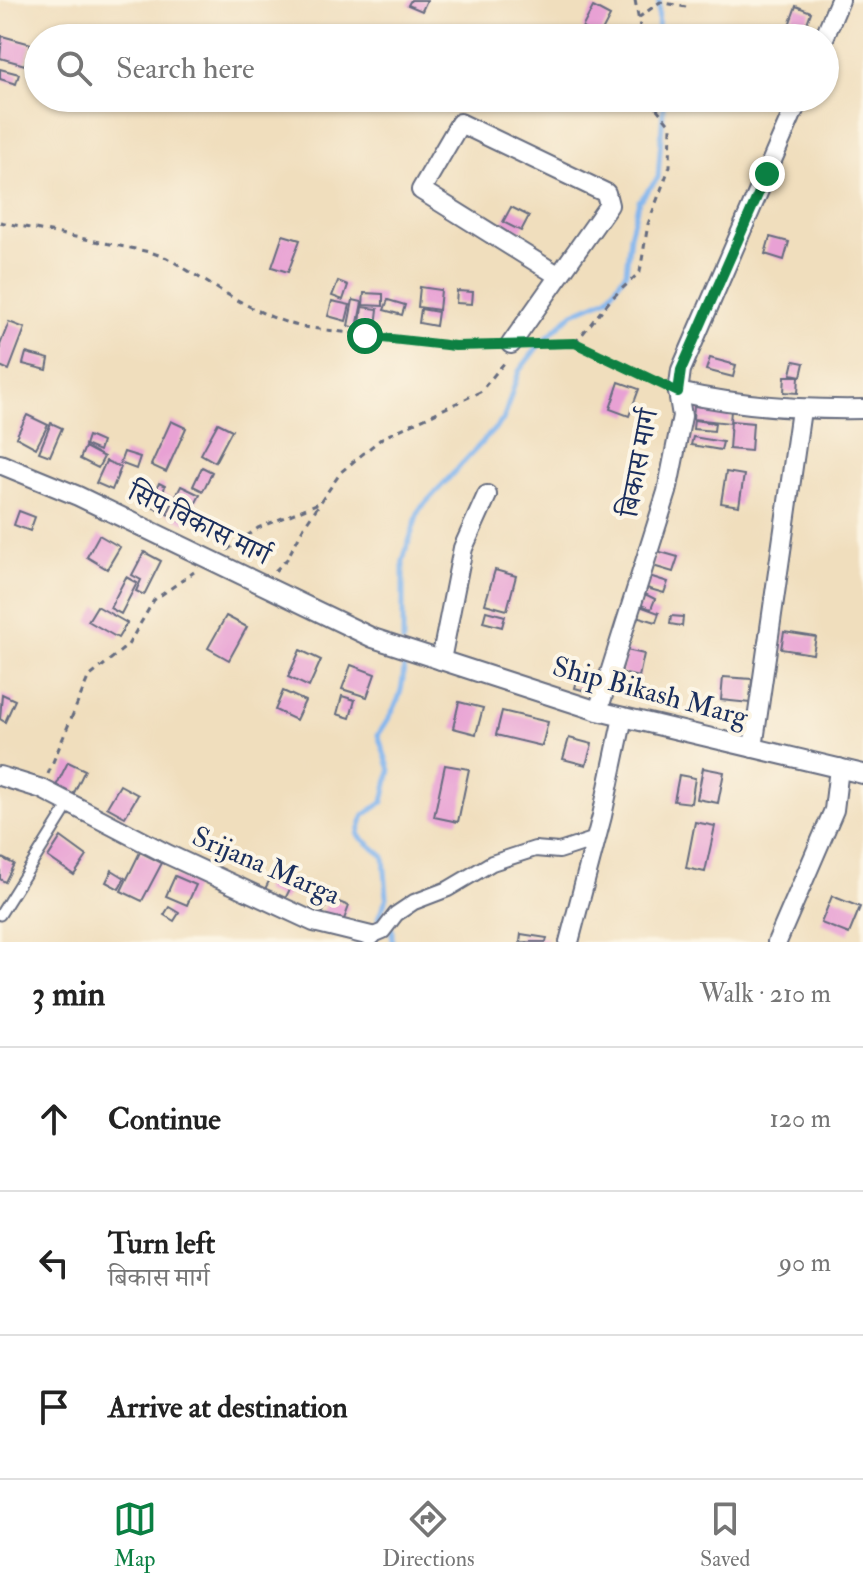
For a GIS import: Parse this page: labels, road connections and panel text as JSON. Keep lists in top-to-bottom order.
{
  "streets": {
    "street": [
      "बिकास मार्ग",
      "सिप विकास मार्ग",
      "Ship Bikash Marg",
      "Srijana Marga"
    ]
  },
  "crossings": [
    ["बिकास मार्ग", "Ship Bikash Marg"],
    ["सिप विकास मार्ग", "Ship Bikash Marg"]
  ],
  "page": {
    "search": "Search here",
    "heading": ["3 min", "Walk · 210 m"],
    "list": [
      ["Continue", "120 m"],
      ["Turn left", "बिकास मार्ग", "90 m"],
      "Arrive at destination"
    ],
    "nav": ["Map", "Directions", "Saved"]
  }
}
